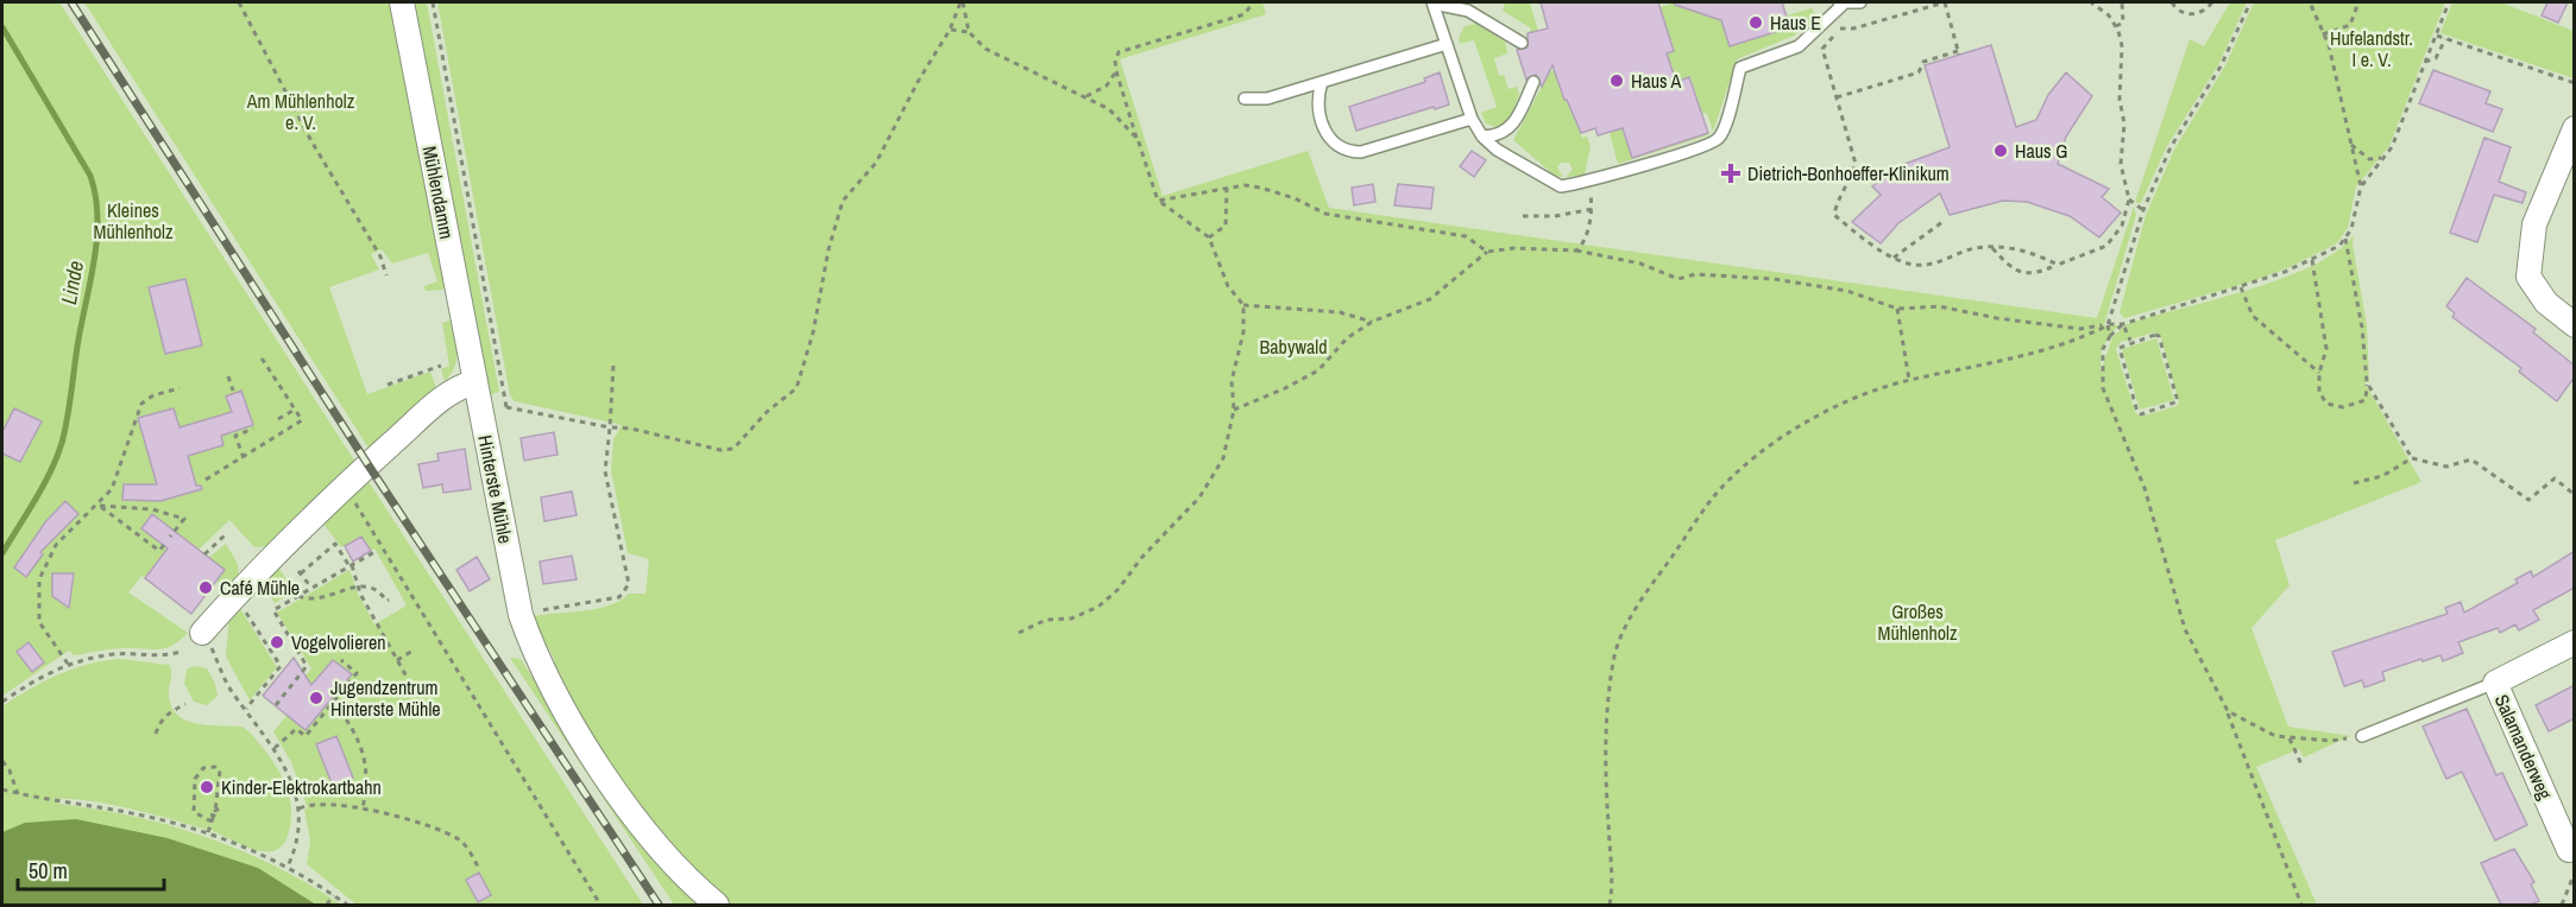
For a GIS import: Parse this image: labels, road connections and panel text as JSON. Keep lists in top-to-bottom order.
{
  "streets": {
    "street": ["Mühlendamm", "Hinterste Mühle", "Salamanderweg"]
  },
  "crossings": [
    ["Mühlendamm", "Hinterste Mühle"]
  ],
  "water": ["Linde"],
  "parks": [
    "Hufelandstr. I e. V.",
    "Am Mühlenholz e. V.",
    "Kleines Mühlenholz",
    "Babywald",
    "Großes Mühlenholz"
  ],
  "places": {
    "other": [
      "Haus E",
      "Haus A",
      "Haus G",
      "Café Mühle",
      "Vogelvolieren",
      "Jugendzentrum Hinterste Mühle",
      "Kinder-Elektrokartbahn"
    ],
    "health": ["Dietrich-Bonhoeffer-Klinikum"]
  },
  "scale_bar": "50 m"
}
